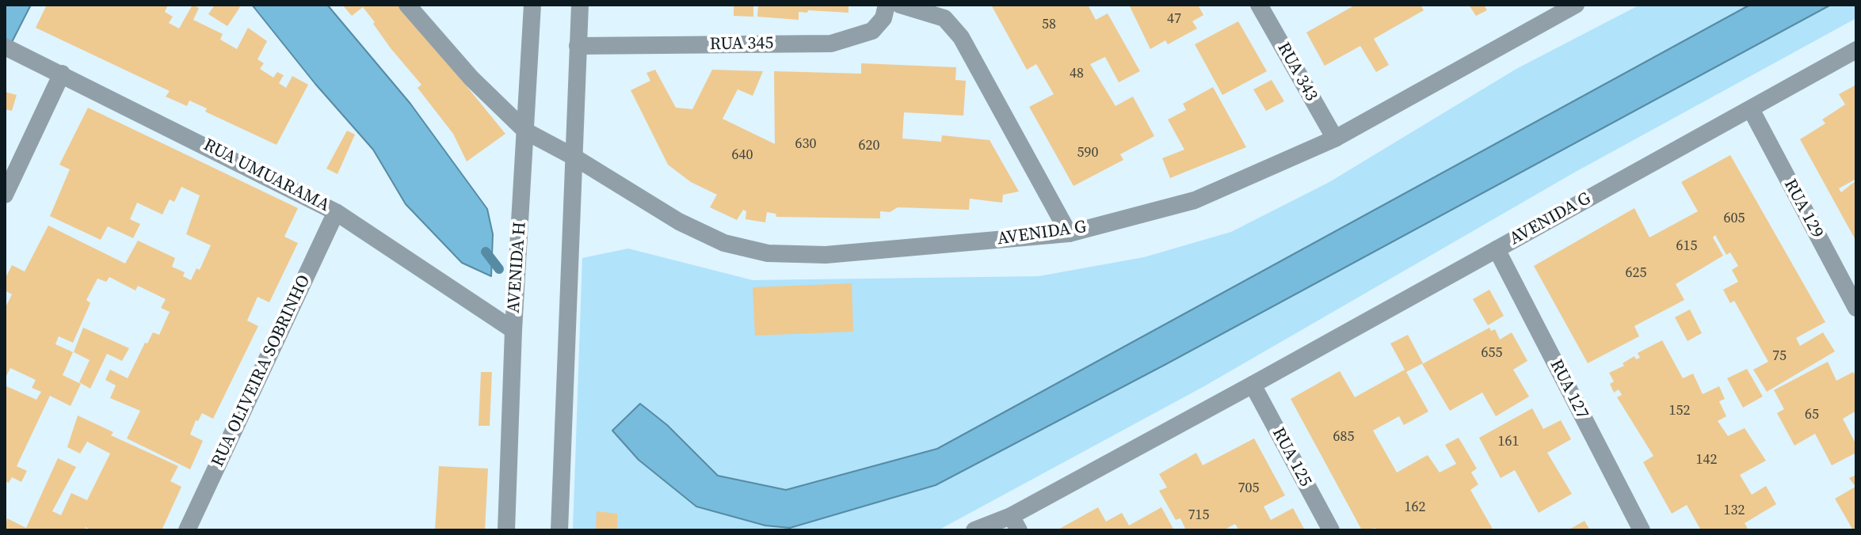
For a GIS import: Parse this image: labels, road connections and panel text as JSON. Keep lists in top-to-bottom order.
{
  "streets": {
    "street": [
      "RUA 345",
      "RUA 343",
      "RUA UMUARAMA",
      "RUA 129",
      "AVENIDA G",
      "AVENIDA H",
      "RUA OLIVEIRA SOBRINHO",
      "RUA 127",
      "RUA 125"
    ]
  },
  "crossings": [
    ["RUA 343", "AVENIDA G"],
    ["RUA UMUARAMA", "AVENIDA H"],
    ["RUA UMUARAMA", "RUA OLIVEIRA SOBRINHO"],
    ["RUA 129", "AVENIDA G"],
    ["AVENIDA G", "AVENIDA H"],
    ["AVENIDA G", "RUA 127"],
    ["AVENIDA G", "RUA 125"]
  ],
  "house_numbers": [
    "47",
    "58",
    "48",
    "630",
    "620",
    "590",
    "640",
    "605",
    "615",
    "625",
    "655",
    "75",
    "152",
    "65",
    "685",
    "161",
    "142",
    "705",
    "162",
    "132",
    "715"
  ]
}
